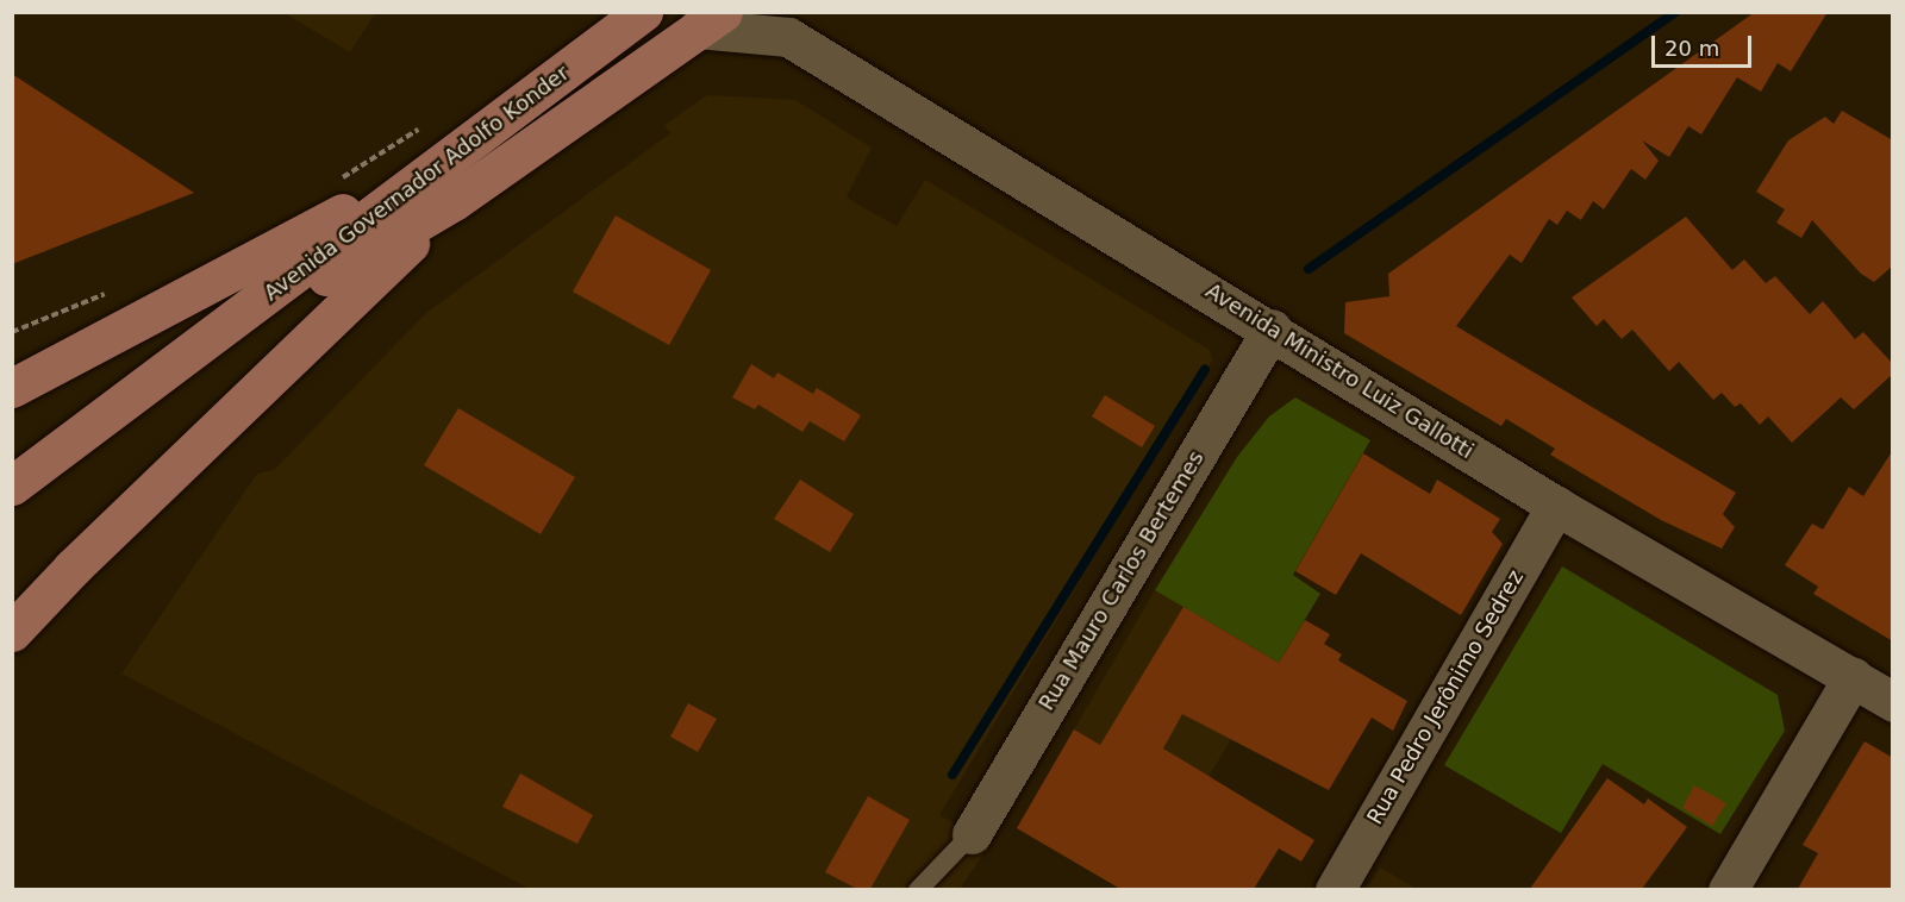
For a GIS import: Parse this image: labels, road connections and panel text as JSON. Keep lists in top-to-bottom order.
{
  "streets": {
    "main road": ["Avenida Governador Adolfo Konder"],
    "street": ["Avenida Ministro Luiz Gallotti", "Rua Mauro Carlos Bertemes", "Rua Pedro Jerônimo Sedrez"]
  },
  "crossings": [
    ["Avenida Governador Adolfo Konder", "Avenida Ministro Luiz Gallotti"],
    ["Avenida Ministro Luiz Gallotti", "Rua Mauro Carlos Bertemes"],
    ["Avenida Ministro Luiz Gallotti", "Rua Pedro Jerônimo Sedrez"]
  ],
  "scale_bar": "20 m"
}
